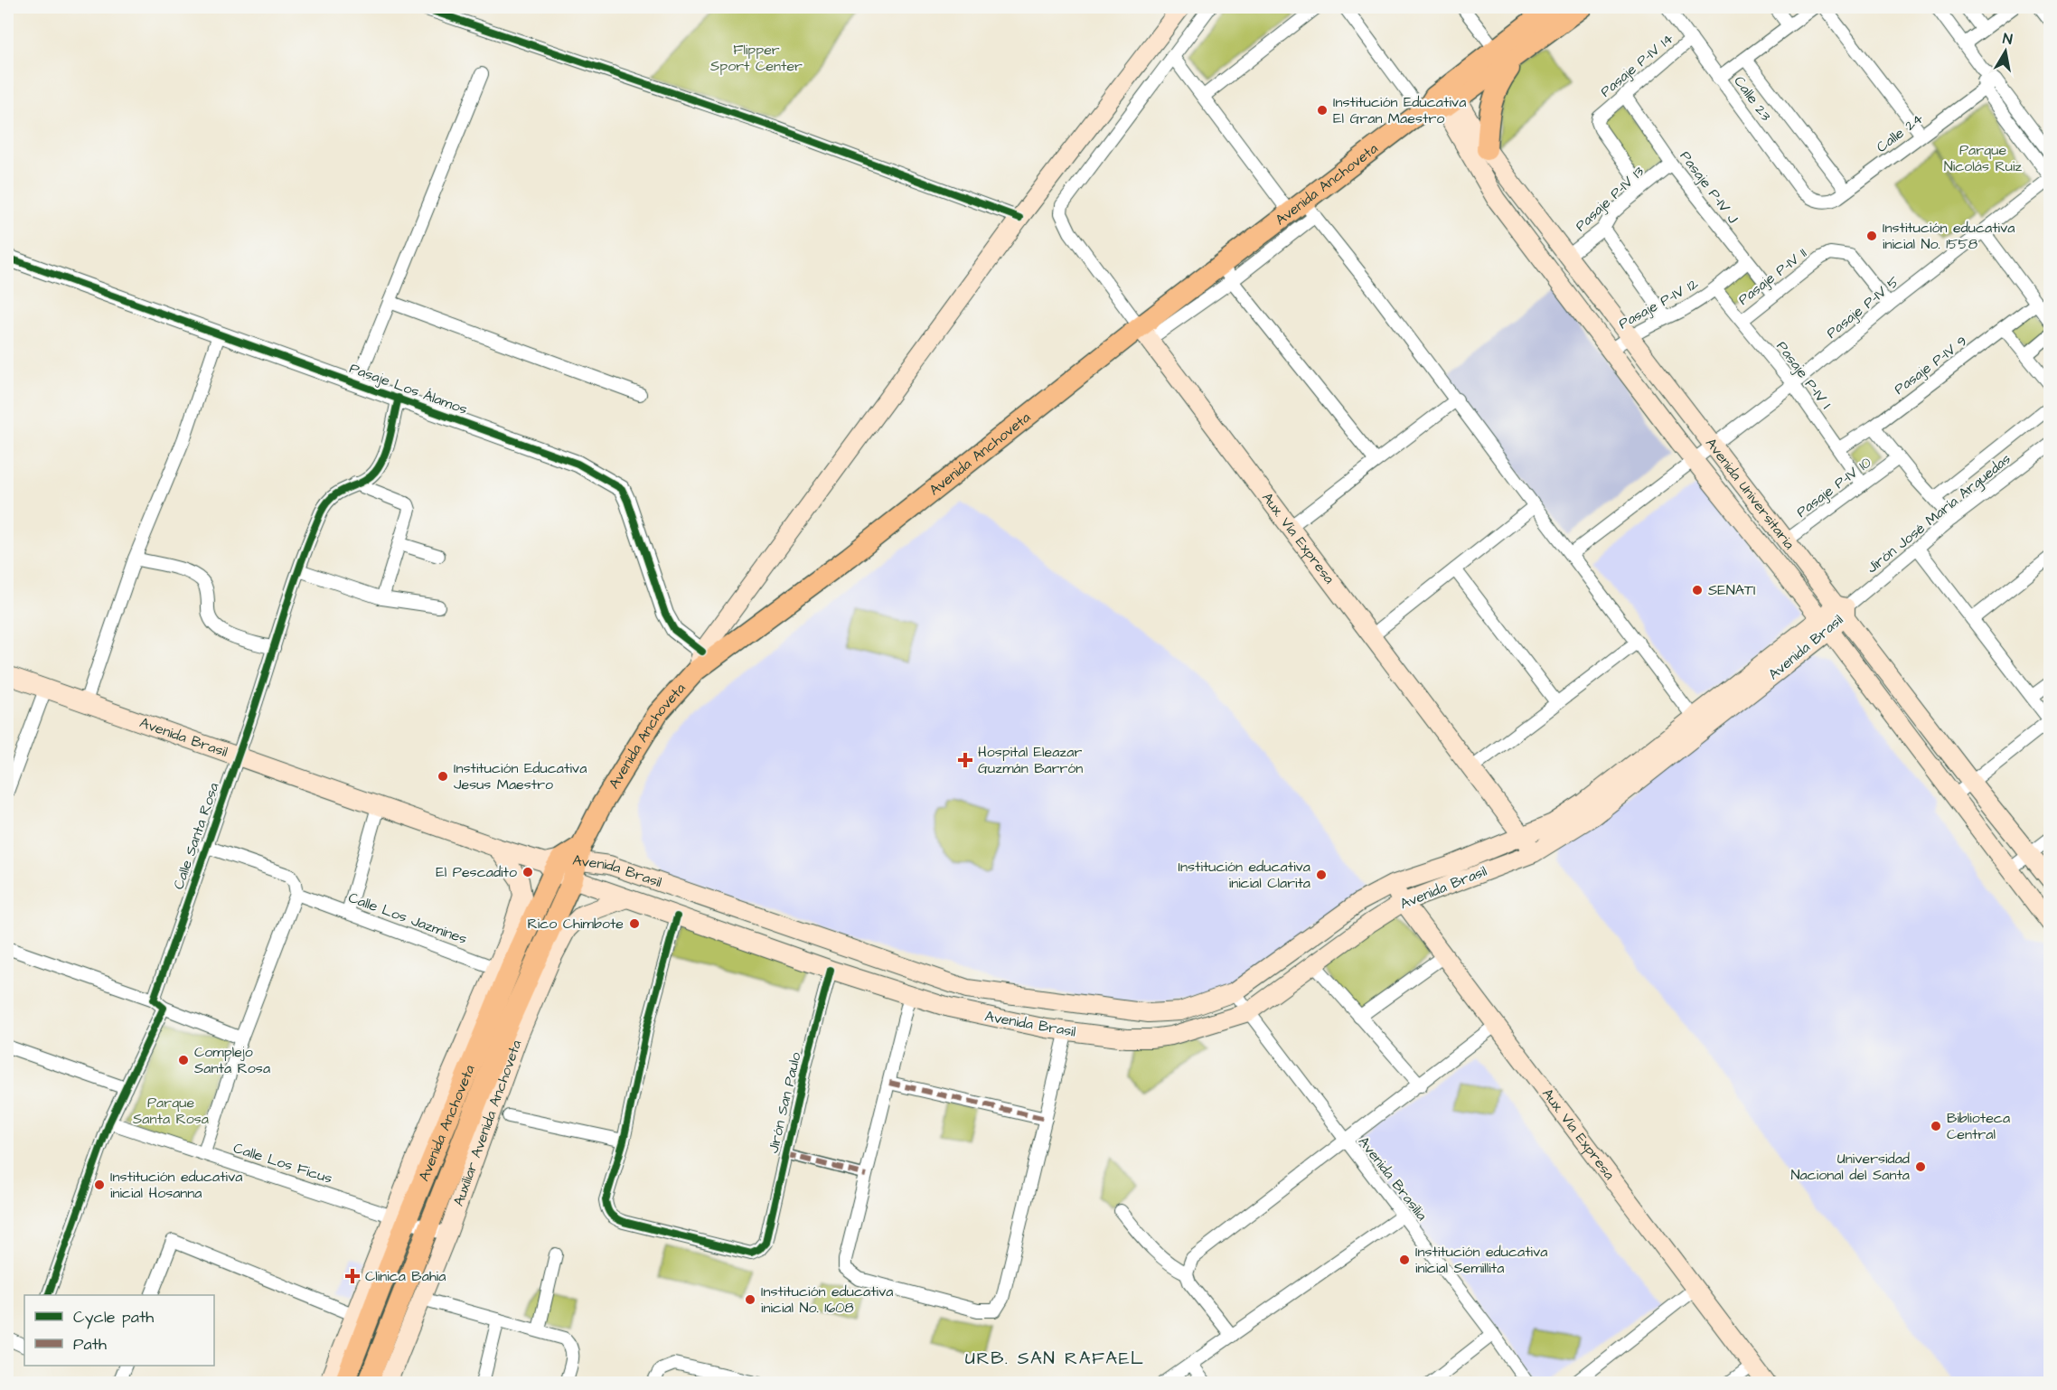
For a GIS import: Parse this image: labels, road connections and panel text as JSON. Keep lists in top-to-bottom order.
{
  "streets": {
    "main road": [
      "Avenida Anchoveta",
      "Avenida Universitaria",
      "Aux. Vía Expresa",
      "Avenida Brasil",
      "Auxiliar Avenida Anchoveta"
    ],
    "street": [
      "Pasaje P-IV 14",
      "Calle 23",
      "Calle 24",
      "Pasaje P-IV J",
      "Pasaje P-IV 13",
      "Pasaje P-IV 11",
      "Pasaje P-IV 12",
      "Pasaje P-IV 5",
      "Pasaje P-IV 9",
      "Pasaje P-IV I",
      "Pasaje Los Álamos",
      "Pasaje P-IV 10",
      "Jirón José María Arguedas",
      "Calle Santa Rosa",
      "Calle Los Jazmines",
      "Jirón San Paulo",
      "Calle Los Ficus",
      "Avenida Brasilia"
    ]
  },
  "crossings": [
    ["Pasaje P-IV 14", "Calle 23"],
    ["Pasaje P-IV 14", "Pasaje P-IV J"],
    ["Pasaje P-IV 14", "Pasaje P-IV 13"],
    ["Calle 23", "Calle 24"],
    ["Avenida Anchoveta", "Avenida Universitaria"],
    ["Avenida Anchoveta", "Aux. Vía Expresa"],
    ["Avenida Anchoveta", "Avenida Brasil"],
    ["Avenida Anchoveta", "Calle Los Jazmines"],
    ["Avenida Anchoveta", "Calle Los Ficus"],
    ["Pasaje P-IV J", "Pasaje P-IV 13"],
    ["Pasaje P-IV J", "Pasaje P-IV 11"],
    ["Pasaje P-IV J", "Pasaje P-IV 12"],
    ["Pasaje P-IV 13", "Avenida Universitaria"],
    ["Pasaje P-IV 11", "Pasaje P-IV 5"],
    ["Pasaje P-IV 11", "Pasaje P-IV I"],
    ["Pasaje P-IV 12", "Pasaje P-IV I"],
    ["Pasaje P-IV 12", "Avenida Universitaria"],
    ["Pasaje P-IV 5", "Pasaje P-IV I"],
    ["Pasaje P-IV 5", "Avenida Universitaria"],
    ["Pasaje P-IV 9", "Pasaje P-IV I"],
    ["Pasaje P-IV I", "Pasaje P-IV 10"],
    ["Pasaje Los Álamos", "Calle Santa Rosa"],
    ["Pasaje P-IV 10", "Avenida Universitaria"],
    ["Avenida Universitaria", "Jirón José María Arguedas"],
    ["Avenida Universitaria", "Avenida Brasil"],
    ["Jirón José María Arguedas", "Avenida Brasil"],
    ["Aux. Vía Expresa", "Avenida Brasil"],
    ["Avenida Brasil", "Calle Santa Rosa"],
    ["Avenida Brasil", "Jirón San Paulo"],
    ["Avenida Brasil", "Auxiliar Avenida Anchoveta"],
    ["Avenida Brasil", "Avenida Brasilia"],
    ["Auxiliar Avenida Anchoveta", "Calle Los Ficus"]
  ],
  "districts": ["URB. SAN RAFAEL"],
  "parks": ["Flipper Sport Center", "Parque Nicolás Ruiz", "Parque Santa Rosa"],
  "places": {
    "other": [
      "Institución Educativa El Gran Maestro",
      "Institución educativa inicial No. 1558",
      "SENATI",
      "Institución Educativa Jesus Maestro",
      "El Pescadito",
      "Institución educativa inicial Clarita",
      "Rico Chimbote",
      "Complejo Santa Rosa",
      "Biblioteca Central",
      "Universidad Nacional del Santa",
      "Institución educativa inicial Hosanna",
      "Institución educativa inicial Semillita",
      "Institución educativa inicial No. 1608"
    ],
    "health": ["Hospital Eleazar Guzmán Barrón", "Clinica Bahia"]
  },
  "legend": ["Cycle path", "Path"],
  "north": "top"
}
